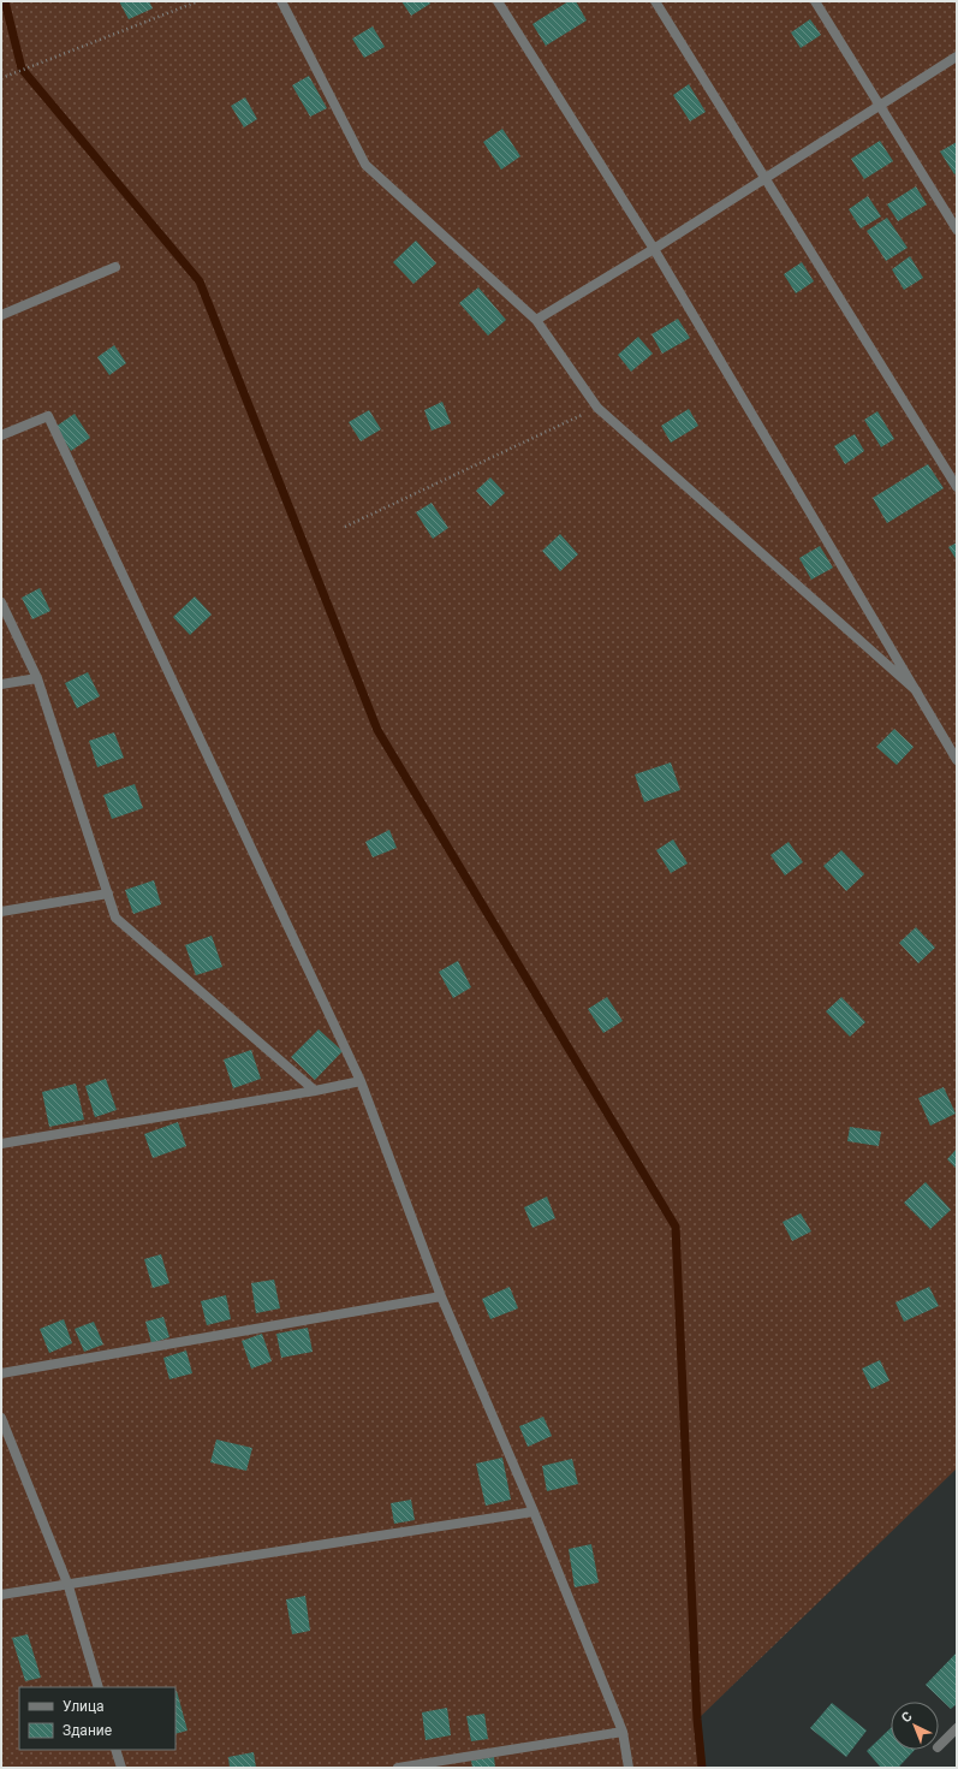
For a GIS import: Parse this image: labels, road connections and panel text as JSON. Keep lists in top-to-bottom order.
{
  "legend": ["Улица", "Здание"],
  "north": "top left"
}
